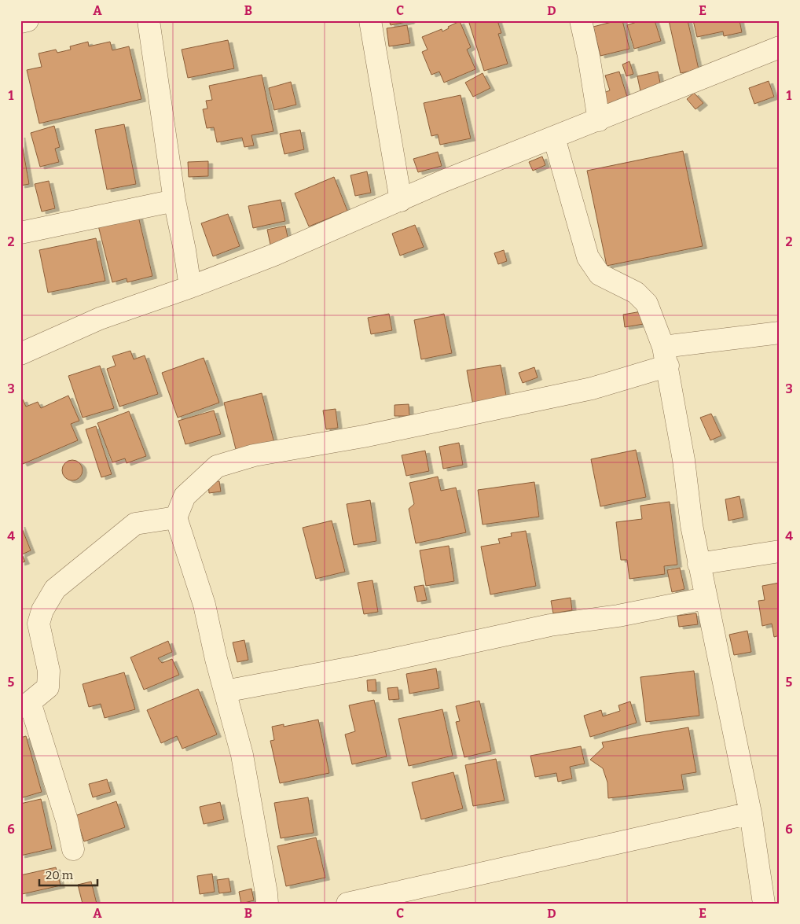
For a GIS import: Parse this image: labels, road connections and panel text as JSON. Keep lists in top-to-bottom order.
{
  "scale_bar": "20 m",
  "grid": {
    "columns": [
      "A",
      "B",
      "C",
      "D",
      "E"
    ],
    "rows": [
      "1",
      "2",
      "3",
      "4",
      "5",
      "6"
    ]
  }
}
